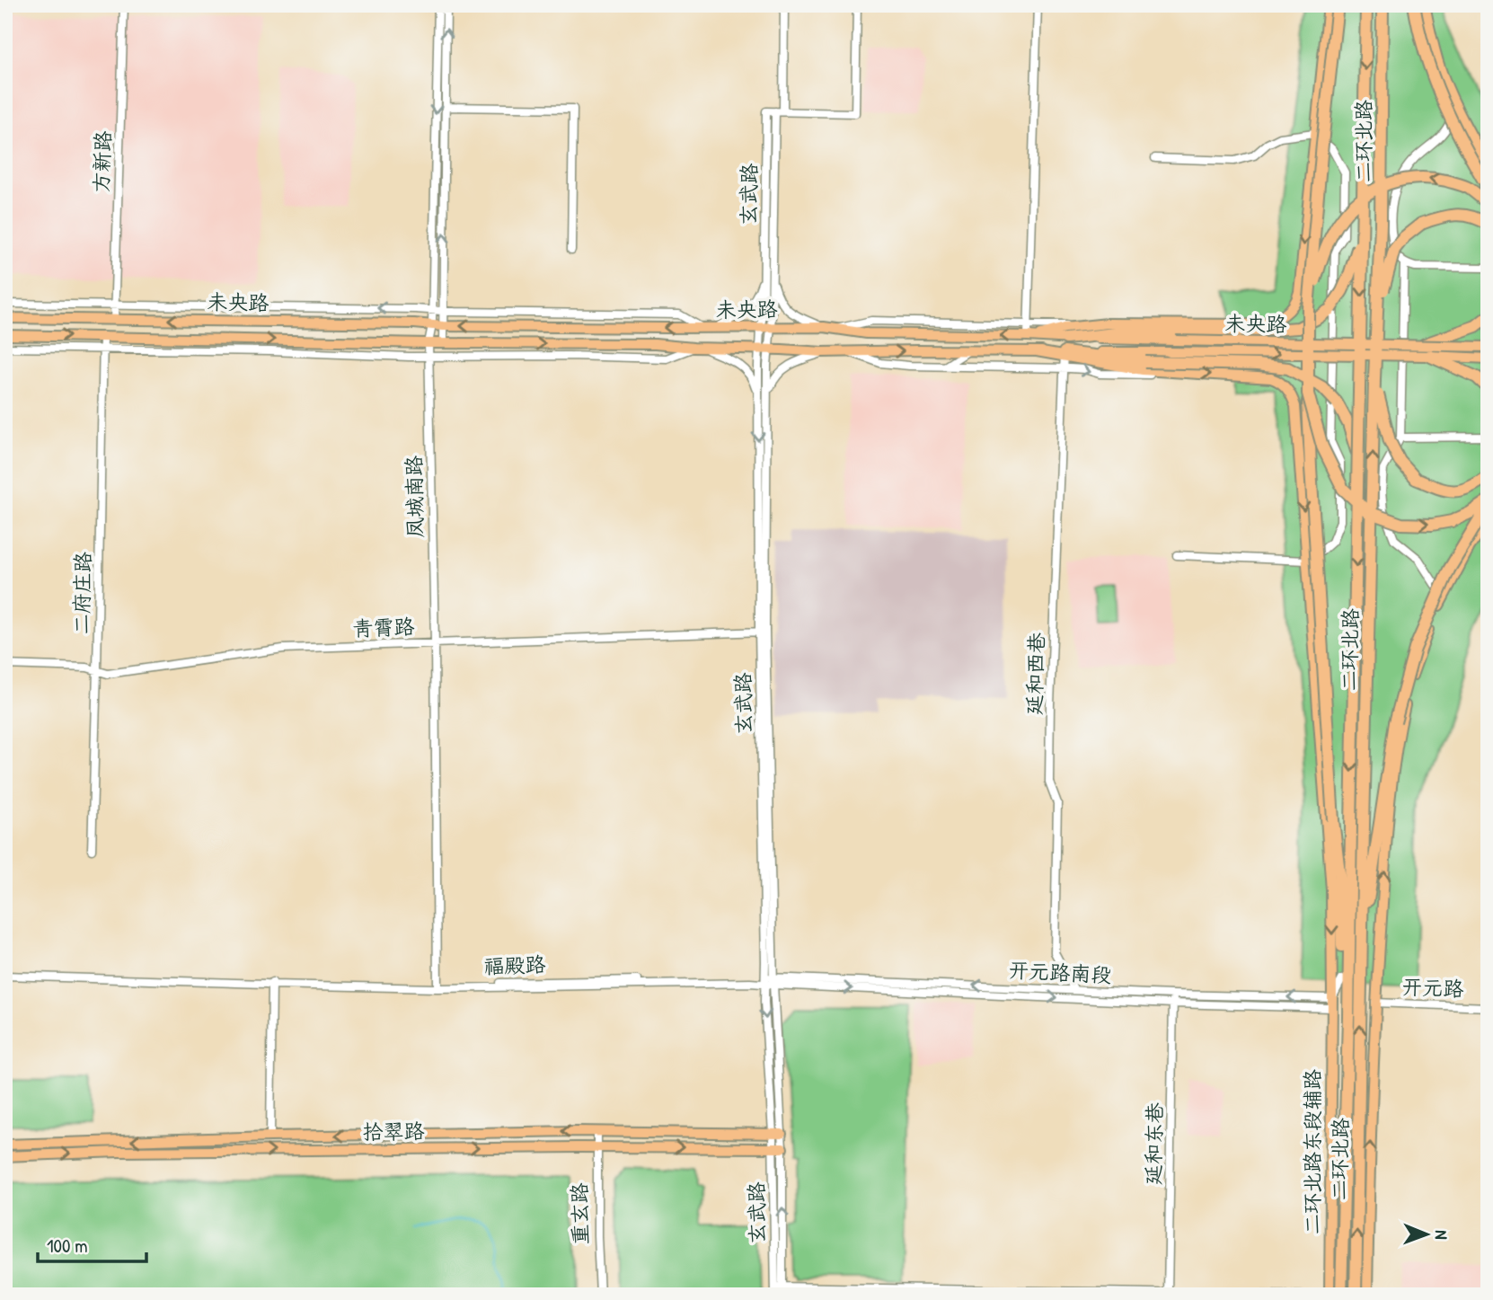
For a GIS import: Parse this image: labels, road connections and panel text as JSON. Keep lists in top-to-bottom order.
{
  "streets": {
    "highway": ["二环北路"],
    "main road": ["未央路", "拾翠路", "二环北路东段辅路"],
    "street": [
      "方新路",
      "玄武路",
      "凤城南路",
      "二府庄路",
      "青霄路",
      "延和西巷",
      "福殿路",
      "开元路南段",
      "开元路",
      "延和东巷",
      "重玄路"
    ]
  },
  "crossings": [
    ["方新路", "未央路"],
    ["玄武路", "未央路"],
    ["玄武路", "青霄路"],
    ["玄武路", "福殿路"],
    ["玄武路", "开元路南段"],
    ["玄武路", "拾翠路"],
    ["未央路", "凤城南路"],
    ["未央路", "二府庄路"],
    ["未央路", "延和西巷"],
    ["未央路", "二环北路东段辅路"],
    ["凤城南路", "青霄路"],
    ["凤城南路", "福殿路"],
    ["二府庄路", "青霄路"],
    ["延和西巷", "开元路南段"],
    ["延和西巷", "二环北路东段辅路"],
    ["福殿路", "开元路南段"],
    ["开元路南段", "延和东巷"],
    ["开元路南段", "二环北路东段辅路"],
    ["拾翠路", "重玄路"]
  ],
  "scale_bar": "100 m",
  "north": "right"
}
